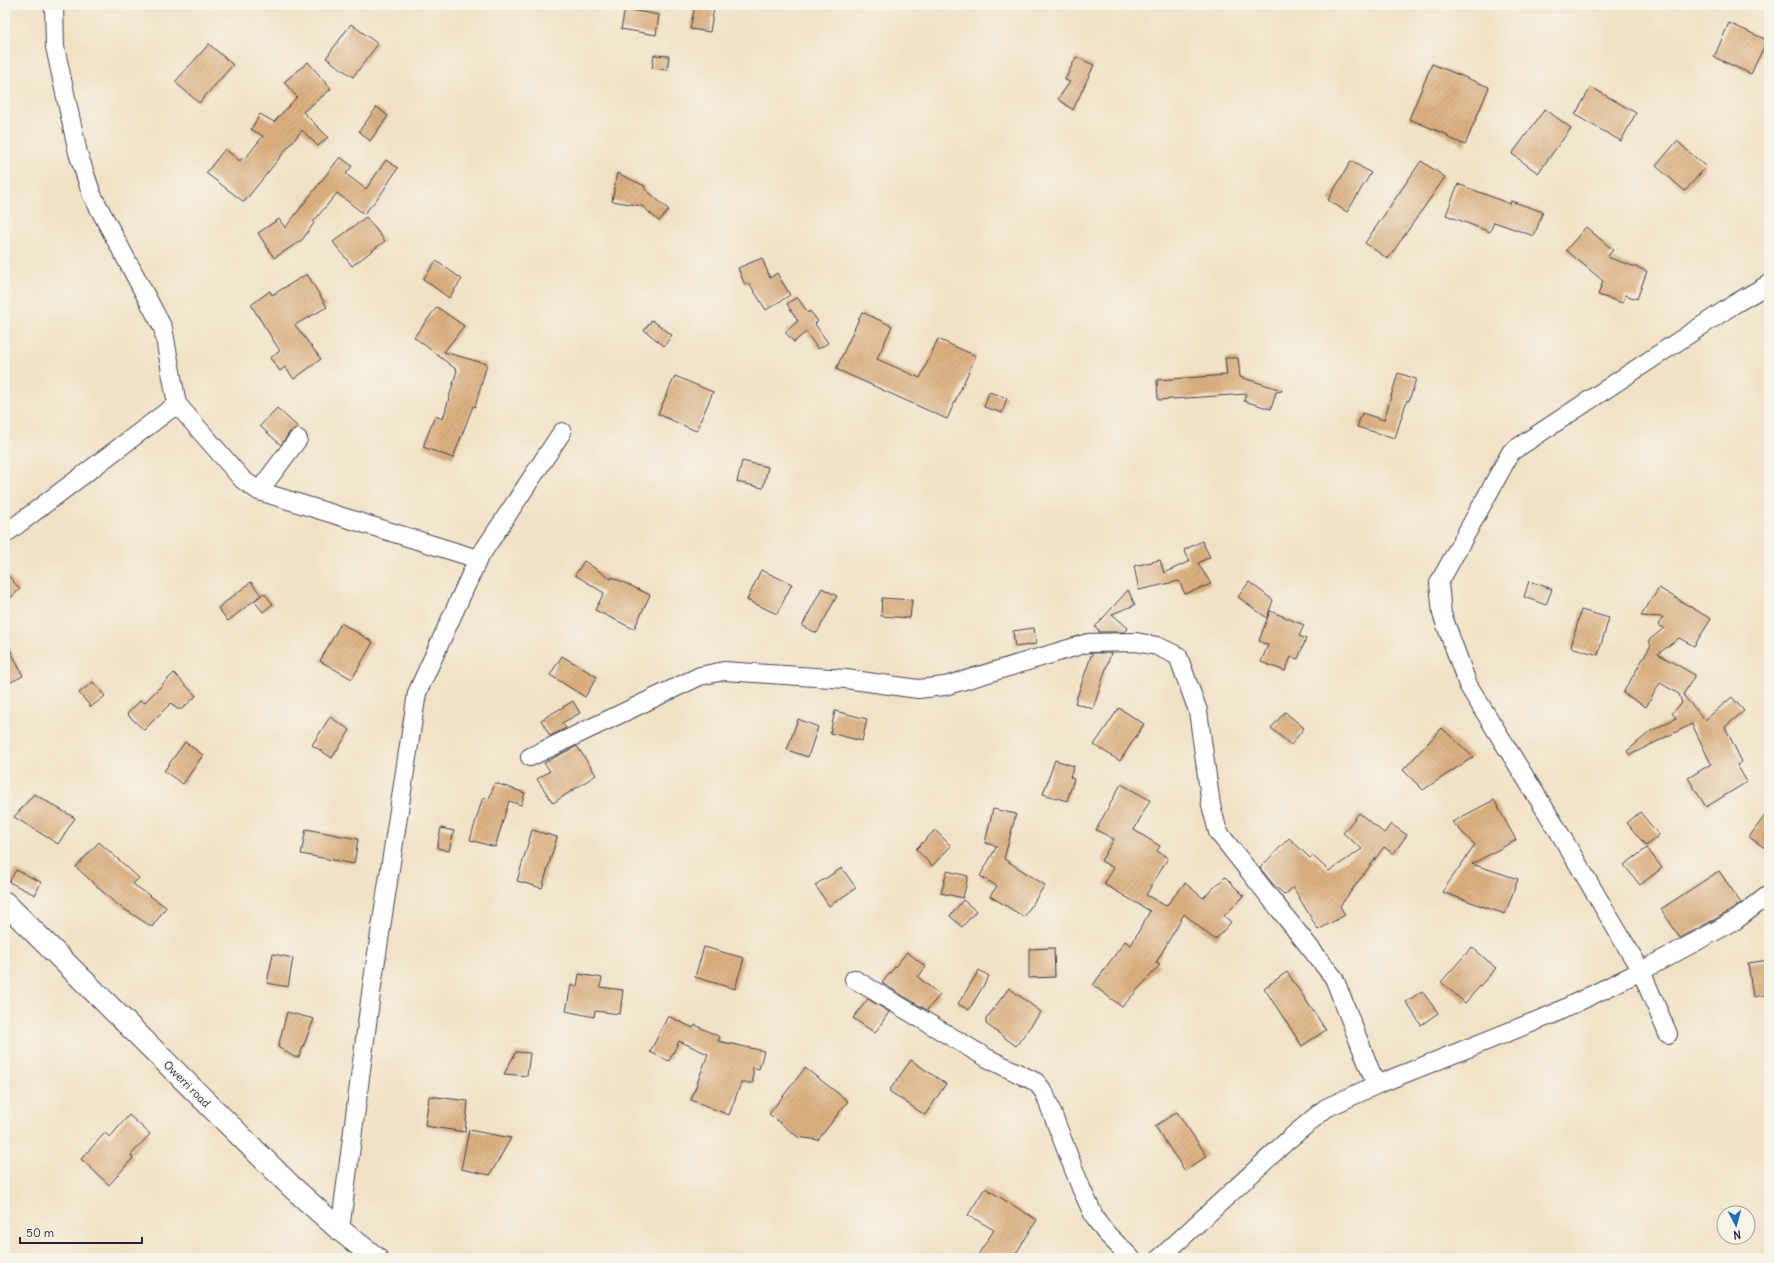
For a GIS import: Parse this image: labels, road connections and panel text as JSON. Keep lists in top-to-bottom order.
{
  "streets": {
    "main road": ["Owerri road"]
  },
  "scale_bar": "50 m",
  "north": "bottom"
}
